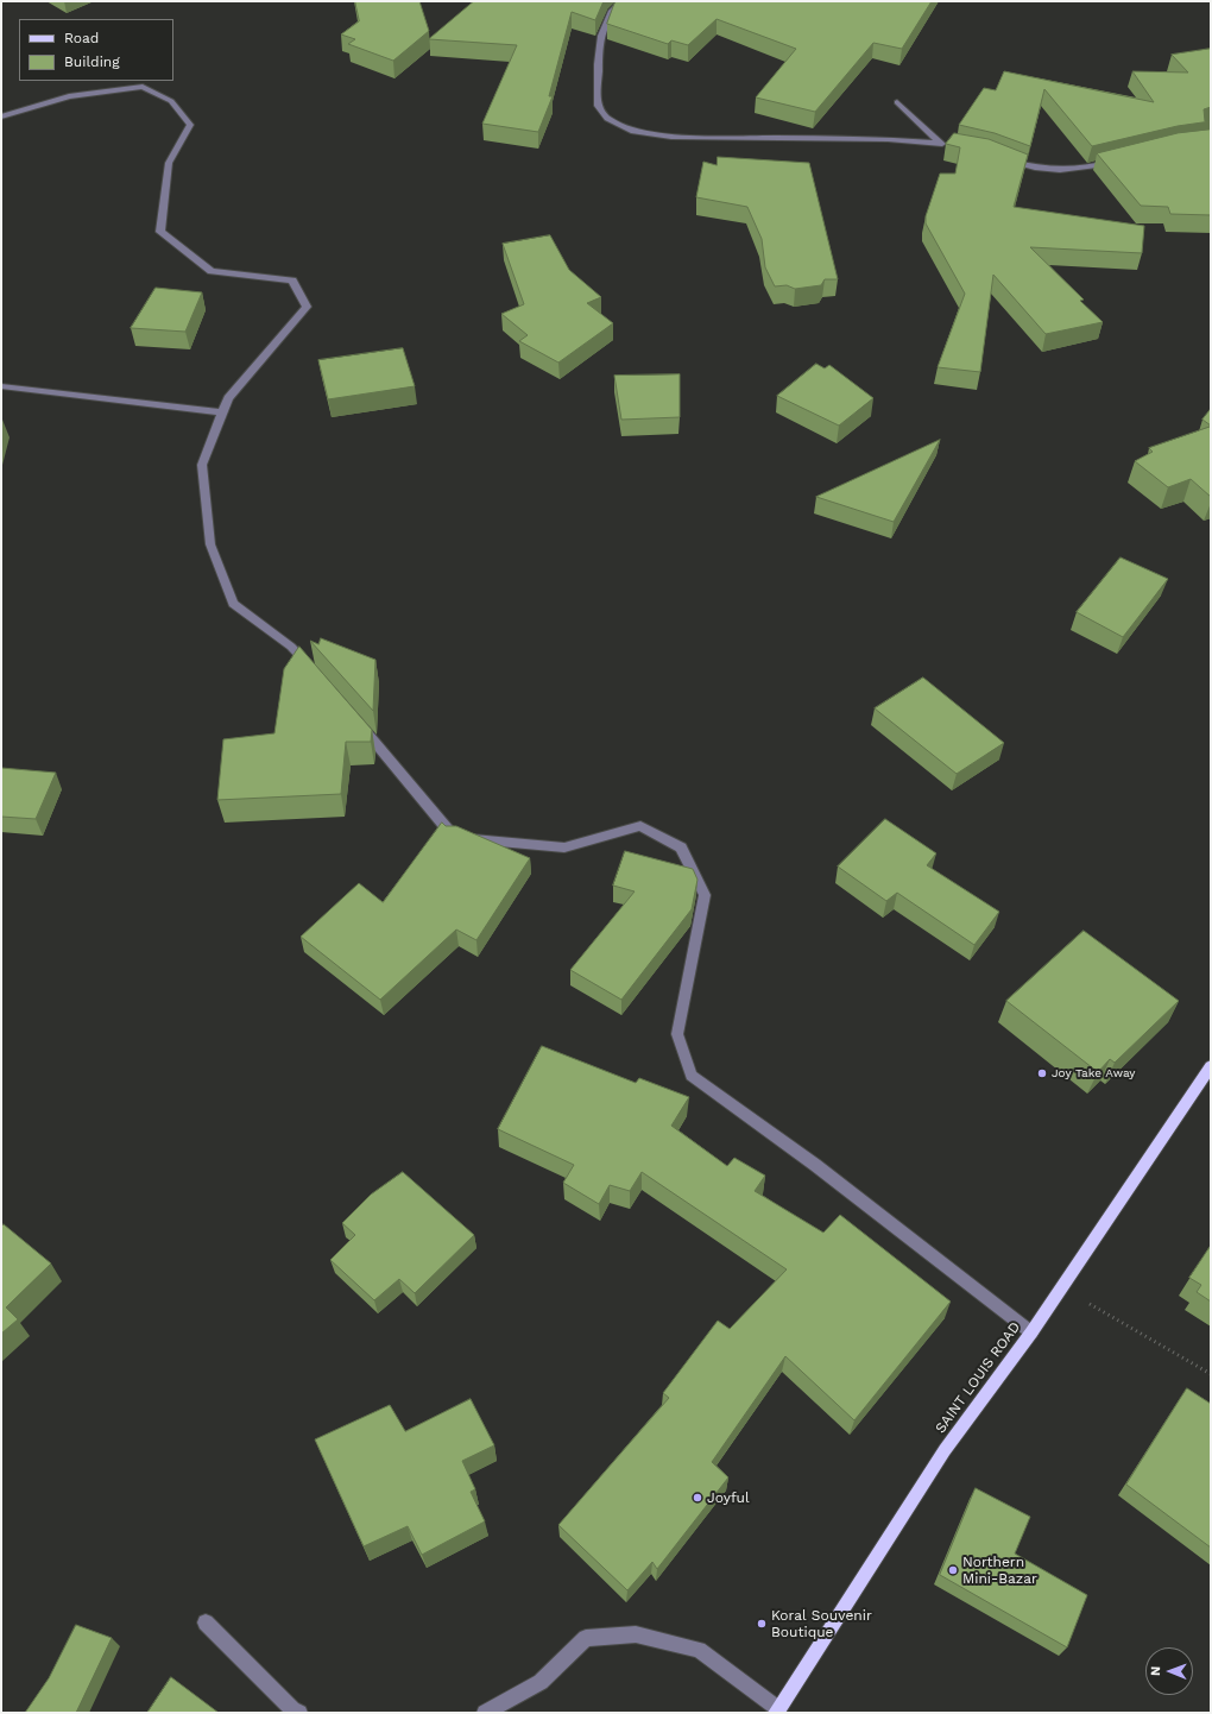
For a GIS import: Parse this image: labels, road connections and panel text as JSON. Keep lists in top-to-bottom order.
{
  "streets": {
    "main road": ["SAINT LOUIS ROAD"]
  },
  "places": [
    "Joy Take Away",
    "Joyful",
    "Northern Mini-Bazar",
    "Koral Souvenir Boutique"
  ],
  "legend": ["Road", "Building"],
  "north": "left"
}
